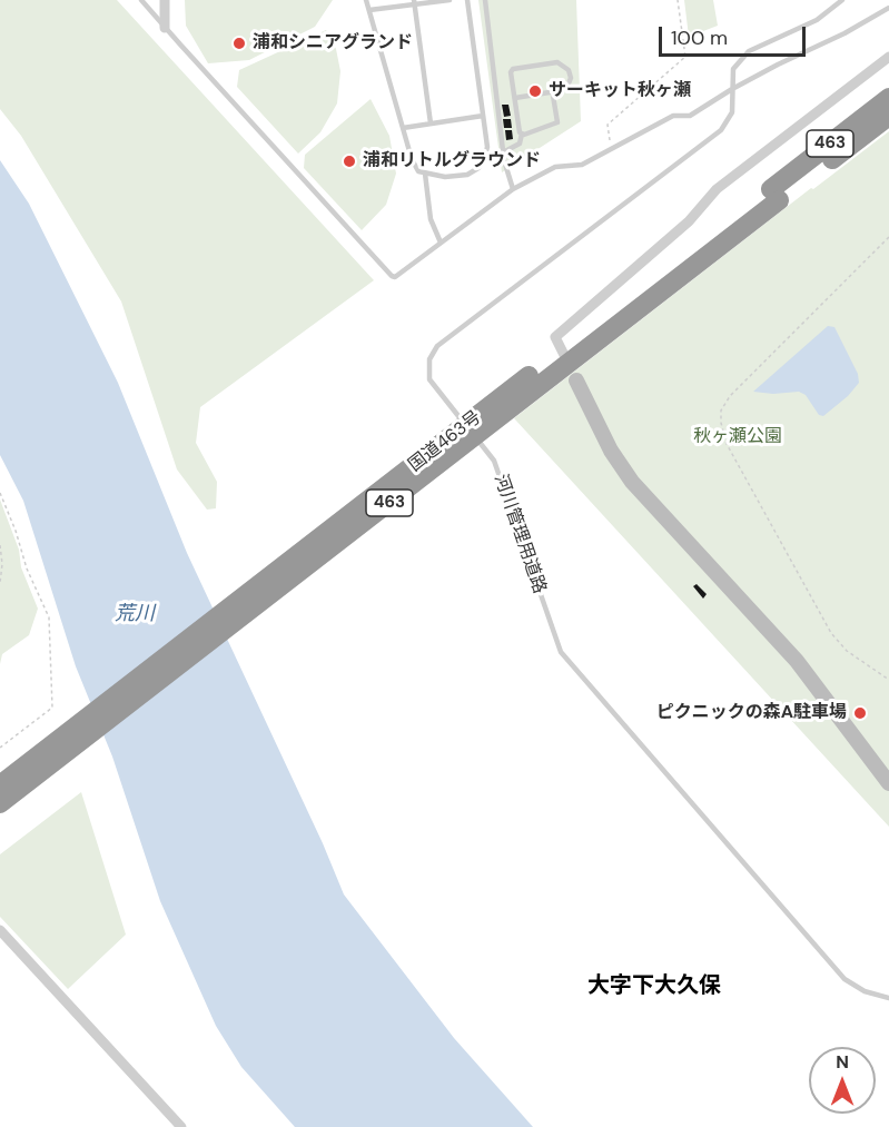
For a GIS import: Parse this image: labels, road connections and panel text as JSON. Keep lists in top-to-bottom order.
{
  "streets": {
    "highway": ["463", "国道463号"],
    "lane": ["河川管理用道路"]
  },
  "districts": ["大字下大久保"],
  "water": ["荒川"],
  "parks": ["秋ヶ瀬公園"],
  "places": [
    "浦和シニアグランド",
    "サーキット秋ヶ瀬",
    "浦和リトルグラウンド",
    "ピクニックの森A駐車場"
  ],
  "scale_bar": "100 m",
  "north": "top"
}
